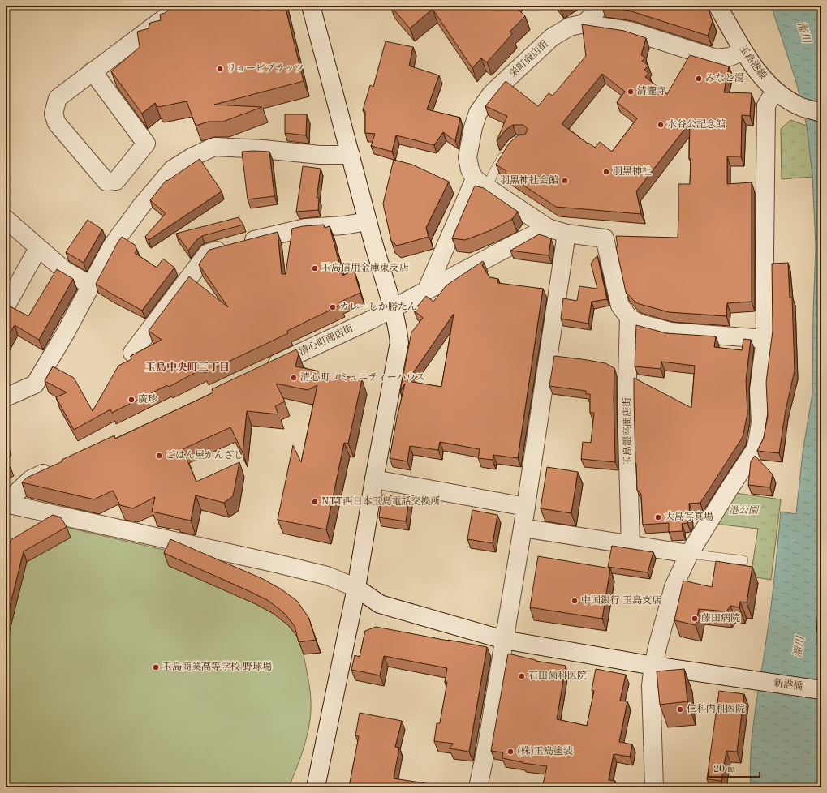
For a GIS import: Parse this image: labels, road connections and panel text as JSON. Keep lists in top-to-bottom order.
{
  "streets": {
    "street": [
      "栄町商店街",
      "玉島港線",
      "清心町商店街",
      "玉島銀座商店街",
      "新港橋"
    ]
  },
  "crossings": [
    ["栄町商店街", "玉島港線"]
  ],
  "districts": ["玉島中央町三丁目"],
  "water": ["溜川"],
  "parks": ["港公園"],
  "places": [
    "リョービプラッツ",
    "みなと湯",
    "清瀧寺",
    "水谷公記念館",
    "羽黒神社",
    "羽黒神社会館",
    "玉島信用金庫東支店",
    "カレーしか勝たん",
    "清心町コミュニティーハウス",
    "廣珍",
    "ごはん屋かんざし",
    "NTT西日本玉島電話交換所",
    "大島写真場",
    "中国銀行 玉島支店",
    "藤田病院",
    "玉島商業高等学校 野球場",
    "石田歯科医院",
    "仁科内科医院",
    "(株)玉島塗装"
  ],
  "scale_bar": "20 m"
}
